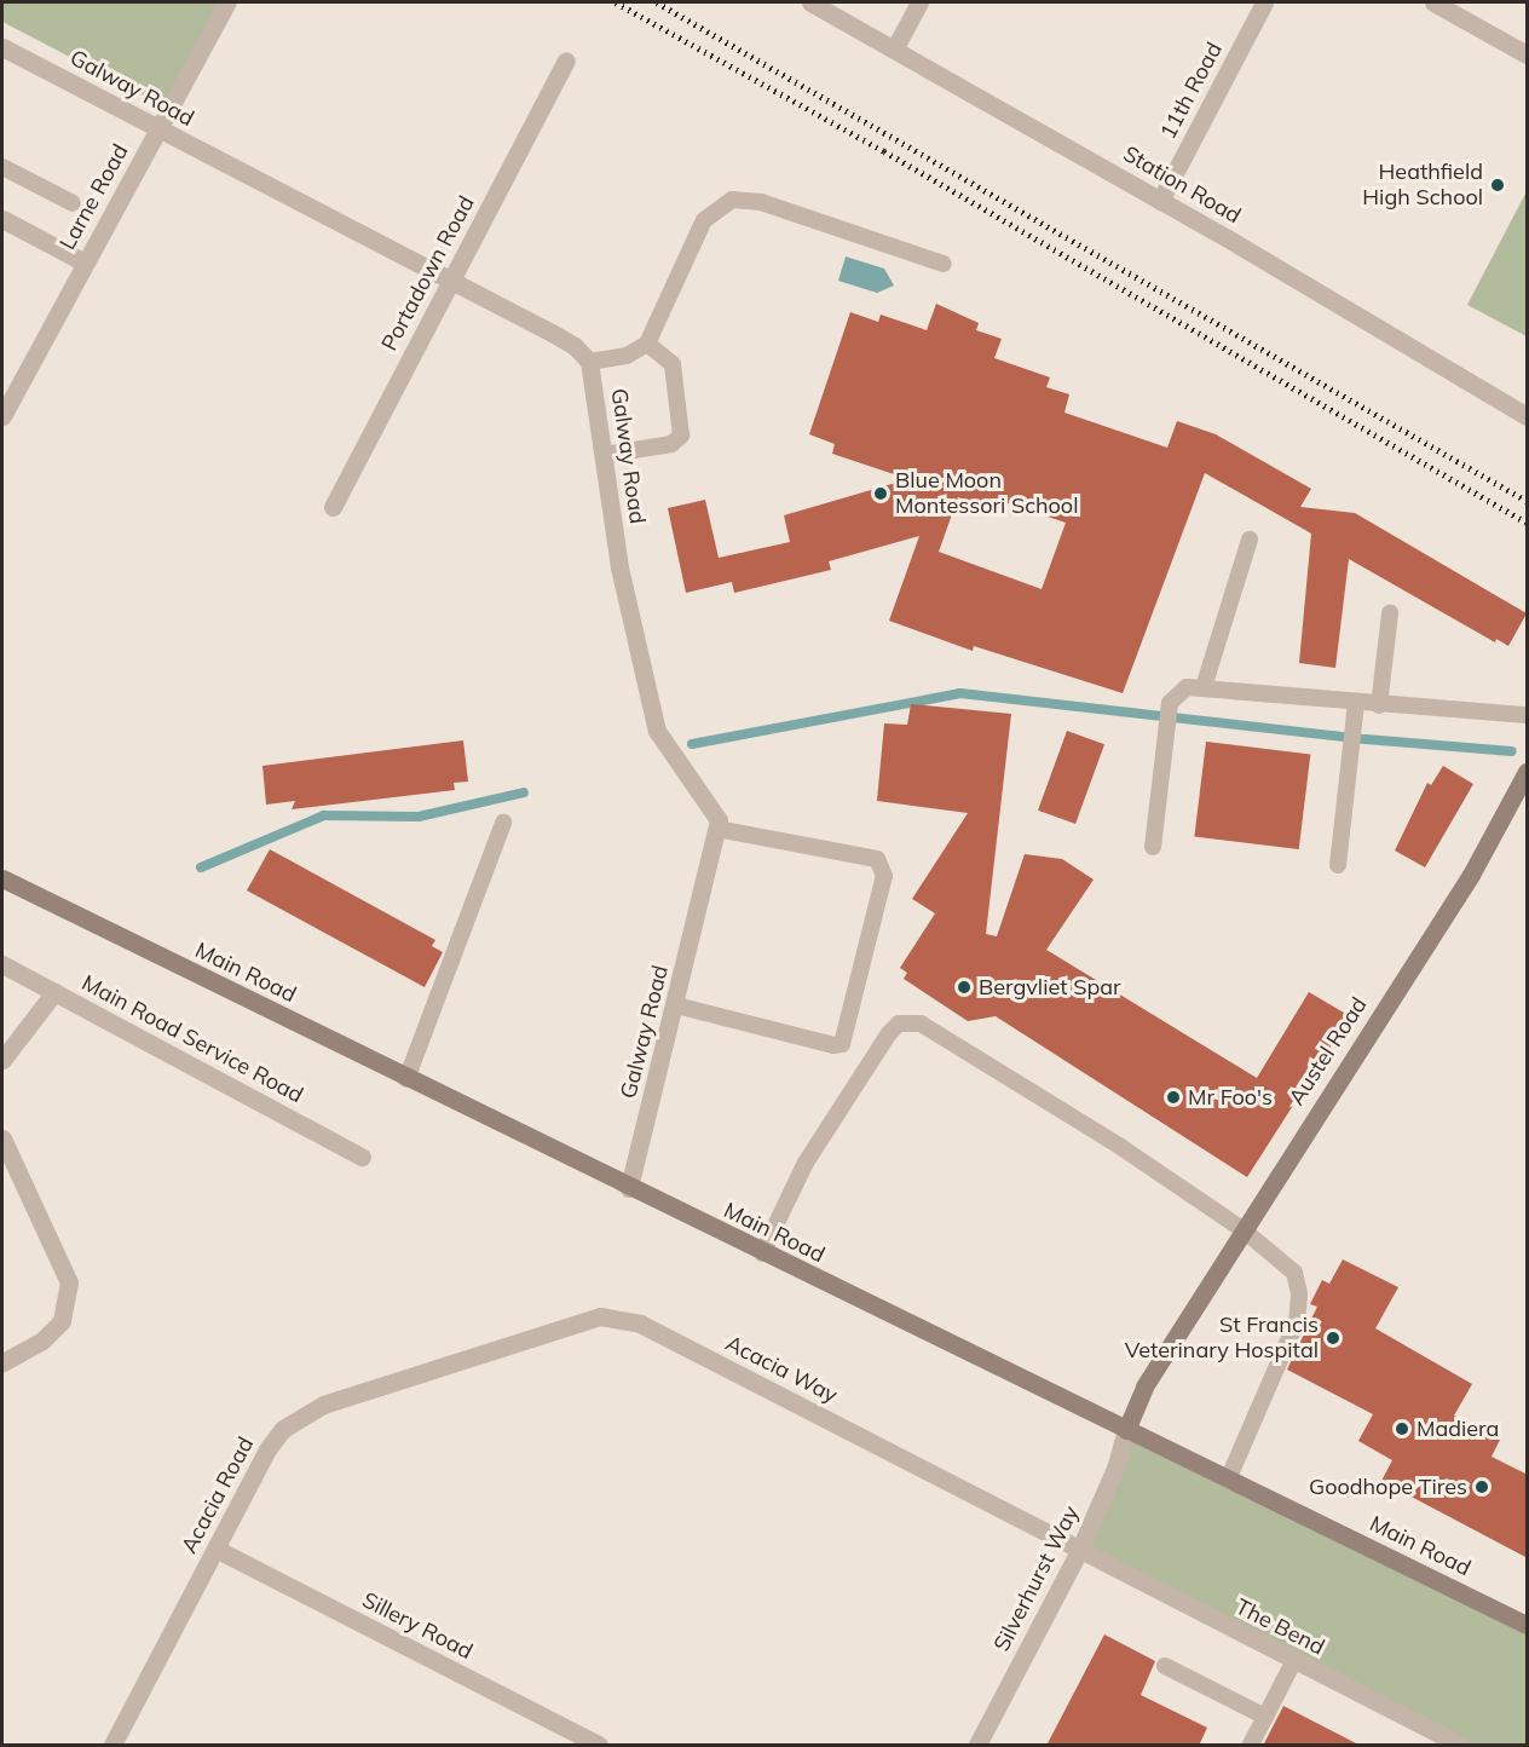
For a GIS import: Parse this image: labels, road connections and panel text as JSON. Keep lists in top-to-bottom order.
{
  "streets": {
    "main road": ["Main Road", "Austel Road"],
    "street": [
      "Galway Road",
      "11th Road",
      "Station Road",
      "Larne Road",
      "Portadown Road",
      "Main Road Service Road",
      "Acacia Way",
      "Acacia Road",
      "Silverhurst Way",
      "Sillery Road",
      "The Bend"
    ]
  },
  "crossings": [
    ["Galway Road", "Larne Road"],
    ["Galway Road", "Portadown Road"],
    ["Galway Road", "Main Road"],
    ["11th Road", "Station Road"],
    ["Main Road", "Austel Road"],
    ["Main Road", "Silverhurst Way"],
    ["Austel Road", "Silverhurst Way"],
    ["Acacia Way", "Acacia Road"],
    ["Acacia Way", "Silverhurst Way"],
    ["Acacia Way", "The Bend"],
    ["Acacia Road", "Sillery Road"],
    ["Silverhurst Way", "The Bend"]
  ],
  "places": [
    "Heathfield High School",
    "Blue Moon Montessori School",
    "Bergvliet Spar",
    "Mr Foo's",
    "St Francis Veterinary Hospital",
    "Madiera",
    "Goodhope Tires"
  ]
}
